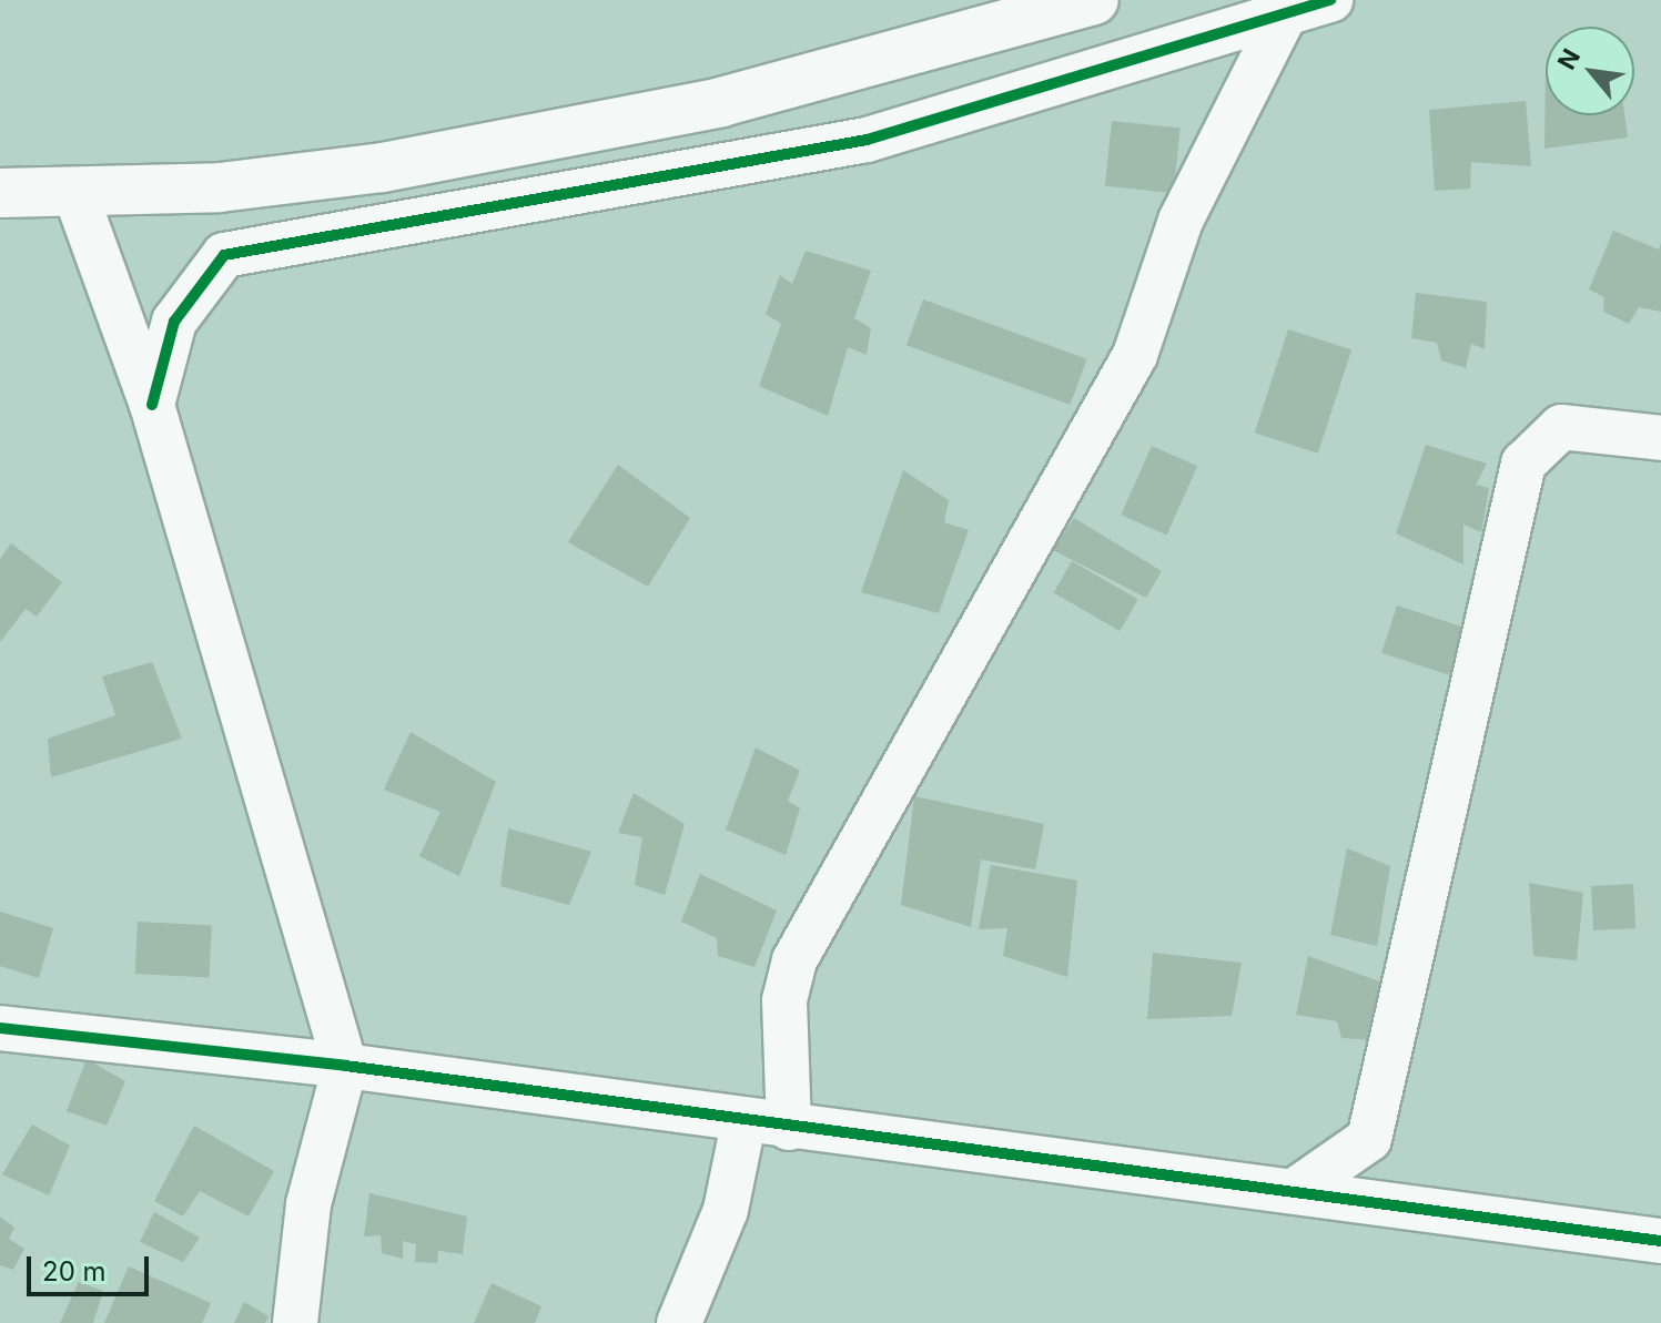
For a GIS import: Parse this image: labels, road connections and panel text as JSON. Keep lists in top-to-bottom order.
{
  "scale_bar": "20 m",
  "north": "top left"
}
